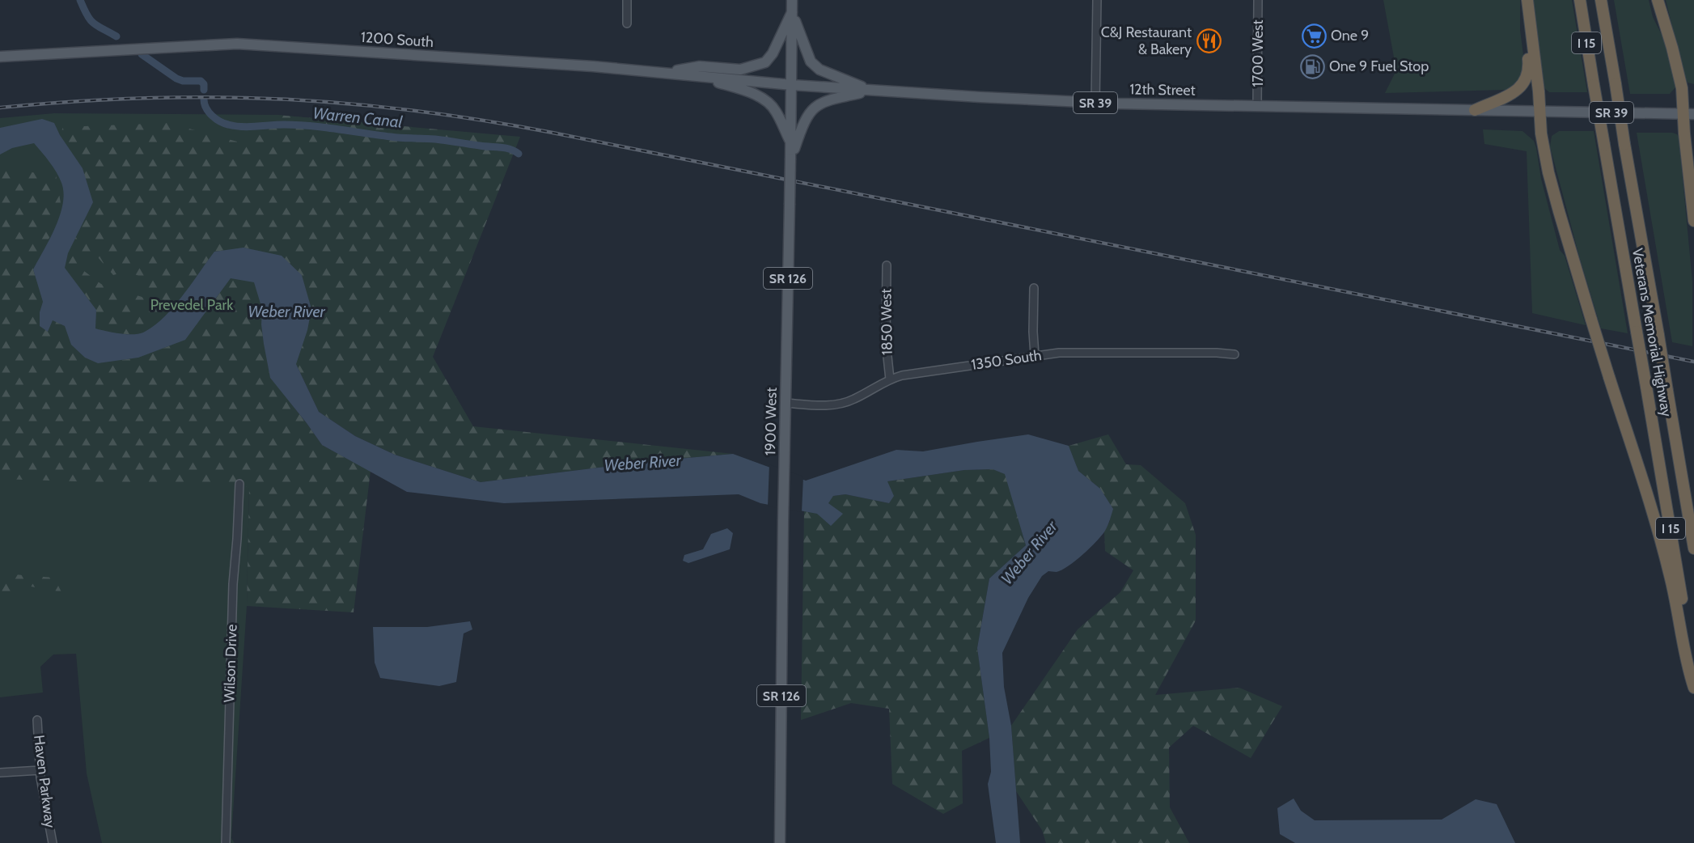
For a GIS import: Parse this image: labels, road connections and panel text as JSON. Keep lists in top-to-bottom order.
{
  "streets": {
    "highway": ["I 15", "Veterans Memorial Highway"],
    "main road": [
      "1200 South",
      "12th Street",
      "SR 39",
      "SR 126",
      "1900 West"
    ],
    "street": [
      "1700 West",
      "1850 West",
      "1350 South",
      "Wilson Drive",
      "Haven Parkway"
    ]
  },
  "crossings": [
    ["1200 South", "12th Street"],
    ["1200 South", "1900 West"],
    ["1700 West", "12th Street"],
    ["12th Street", "SR 39"],
    ["12th Street", "1900 West"],
    ["1850 West", "1350 South"],
    ["1350 South", "1900 West"]
  ],
  "water": ["Warren Canal", "Weber River"],
  "parks": ["Prevedel Park"],
  "places": {
    "supermarket": ["One 9"],
    "restaurant": ["C&J Restaurant & Bakery"],
    "fuel station": ["One 9 Fuel Stop"]
  }
}
